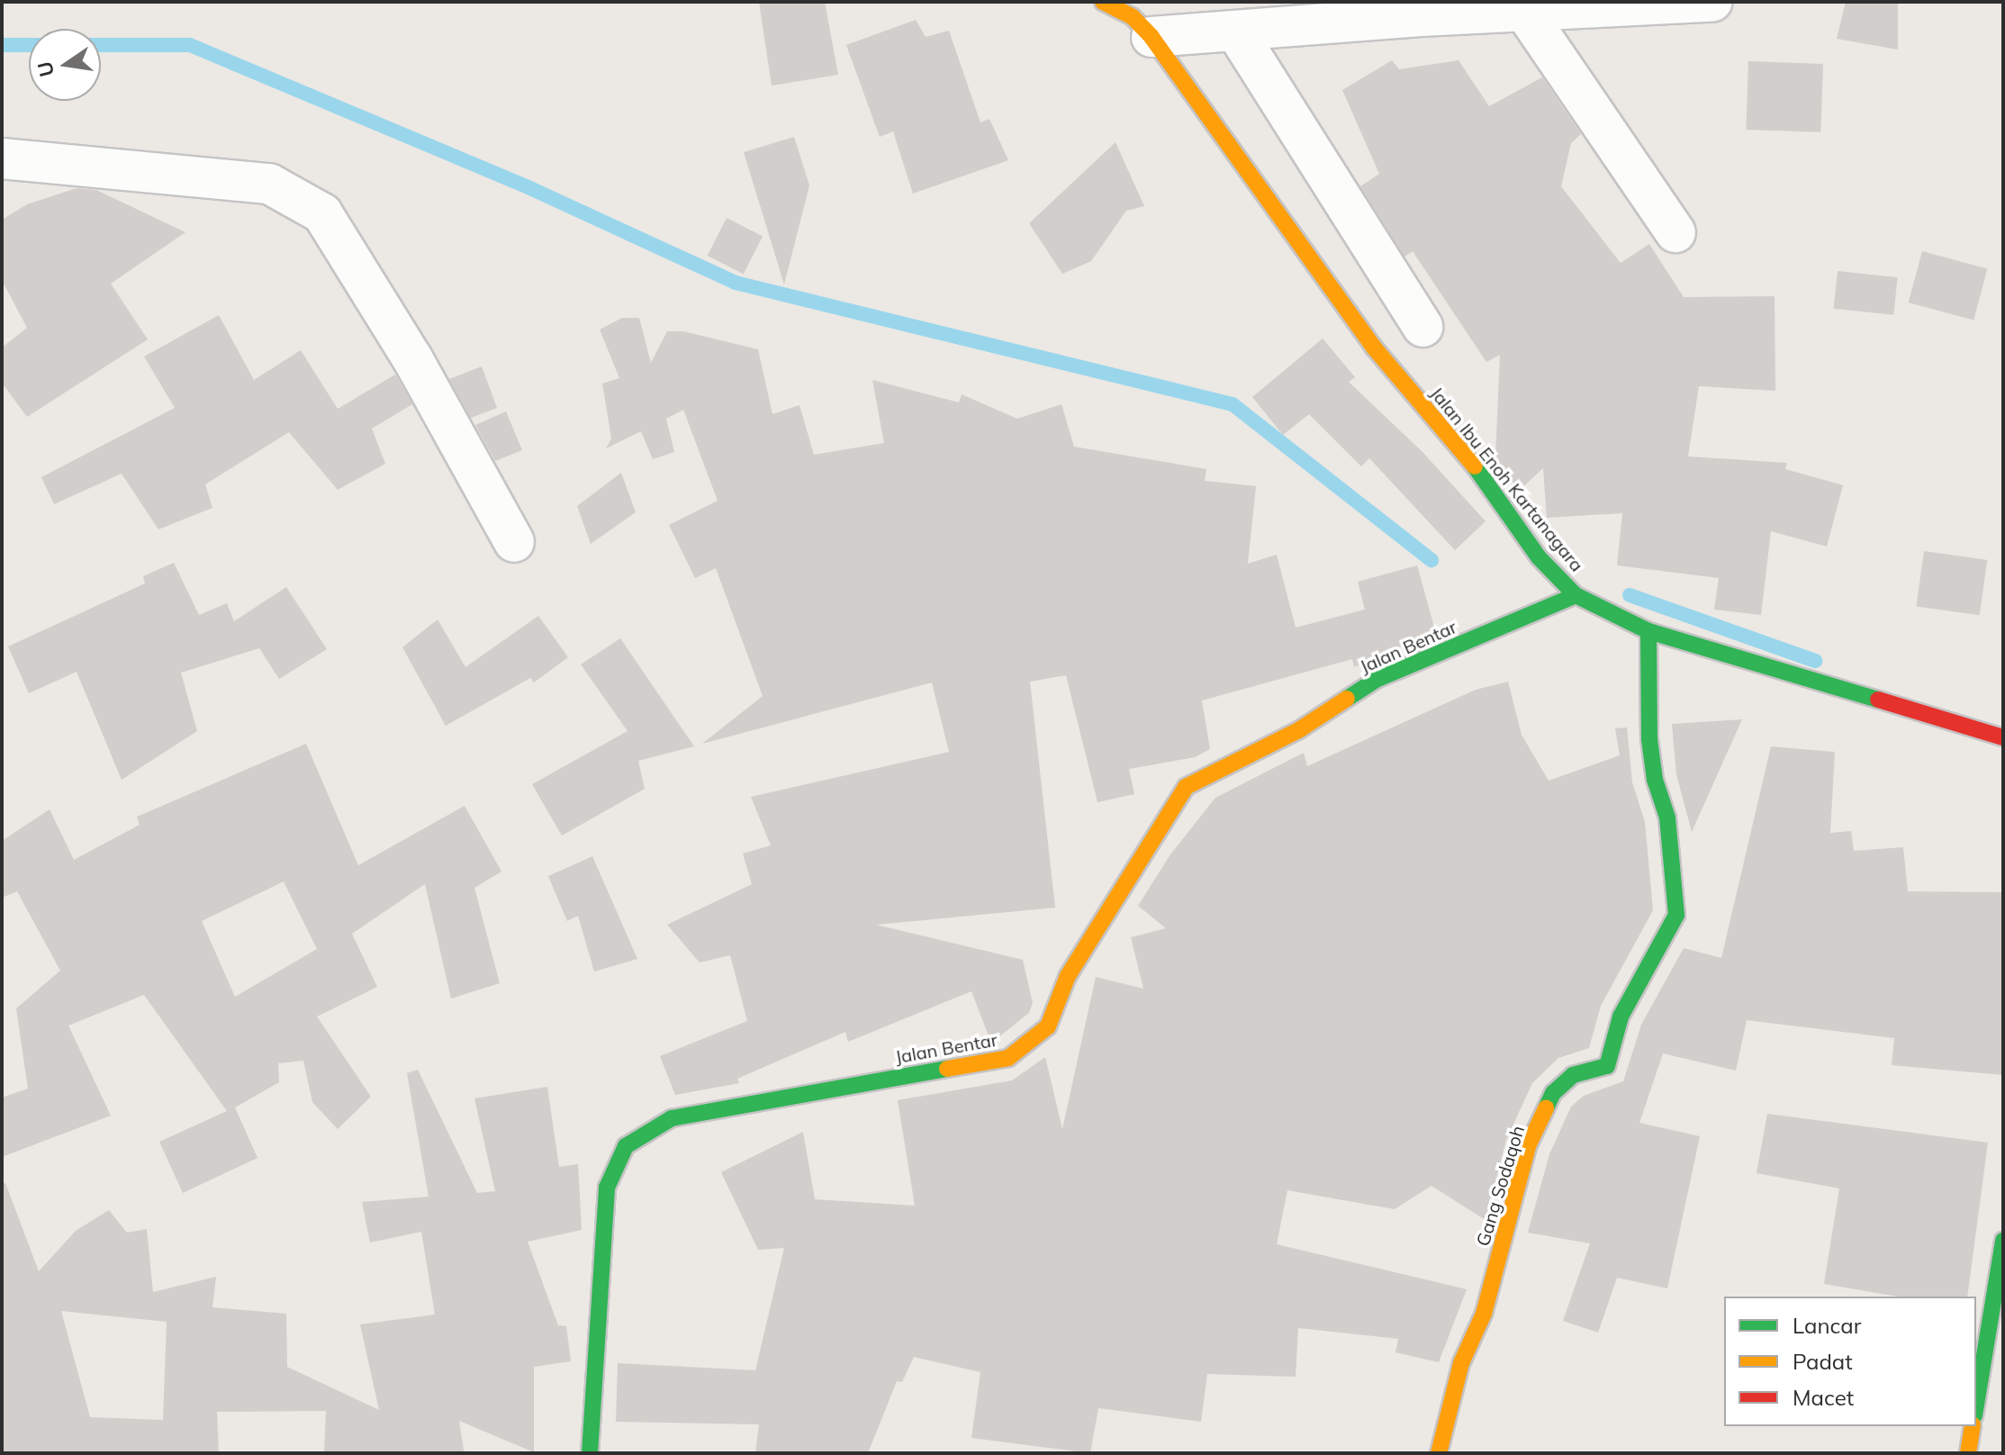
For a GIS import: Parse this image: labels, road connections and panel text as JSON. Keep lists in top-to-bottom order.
{
  "streets": {
    "street": ["Jalan Ibu Enoh Kartanagara", "Jalan Bentar", "Gang Sodaqoh"]
  },
  "crossings": [
    ["Jalan Ibu Enoh Kartanagara", "Jalan Bentar"],
    ["Jalan Ibu Enoh Kartanagara", "Gang Sodaqoh"]
  ],
  "legend": ["Lancar", "Padat", "Macet"],
  "north": "left"
}
